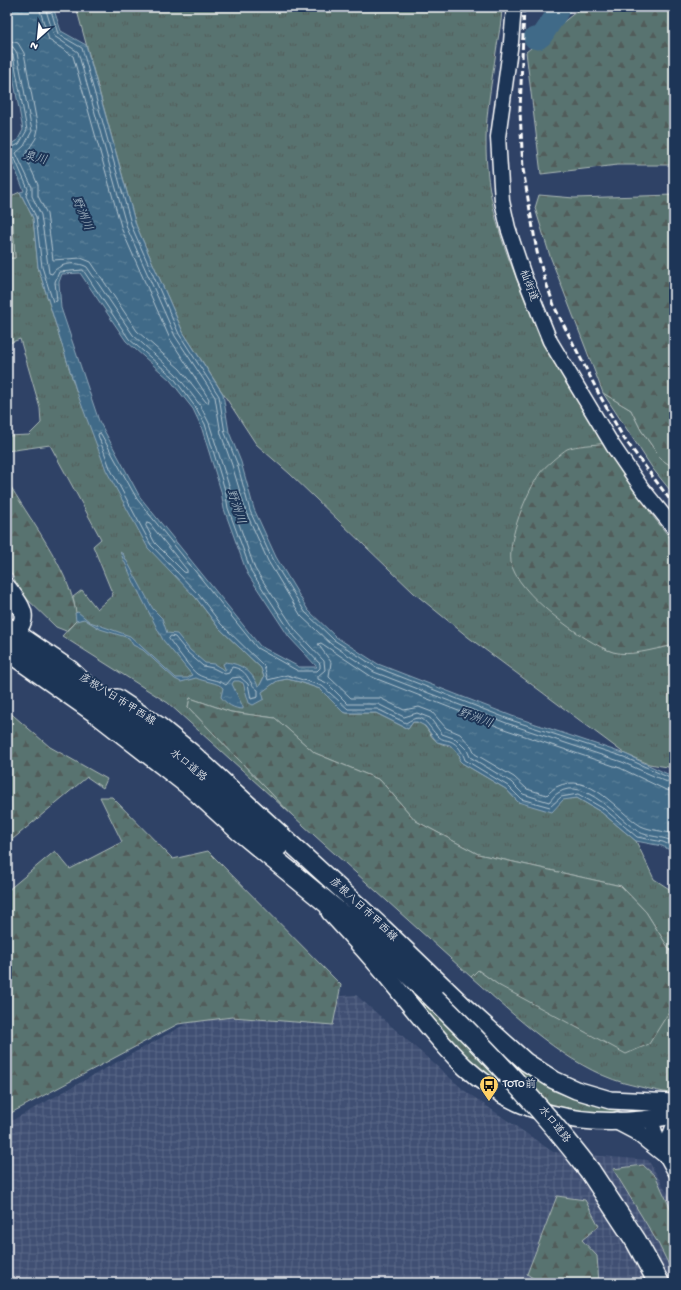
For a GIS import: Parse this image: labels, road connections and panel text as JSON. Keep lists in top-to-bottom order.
{
  "streets": {
    "highway": ["水口道路"],
    "main road": ["彦根八日市甲西線"],
    "street": ["杣街道"]
  },
  "crossings": [
    ["彦根八日市甲西線", "水口道路"]
  ],
  "water": ["泉川", "野洲川"],
  "places": {
    "bus stop": ["TOTO前"]
  },
  "north": "bottom left"
}
